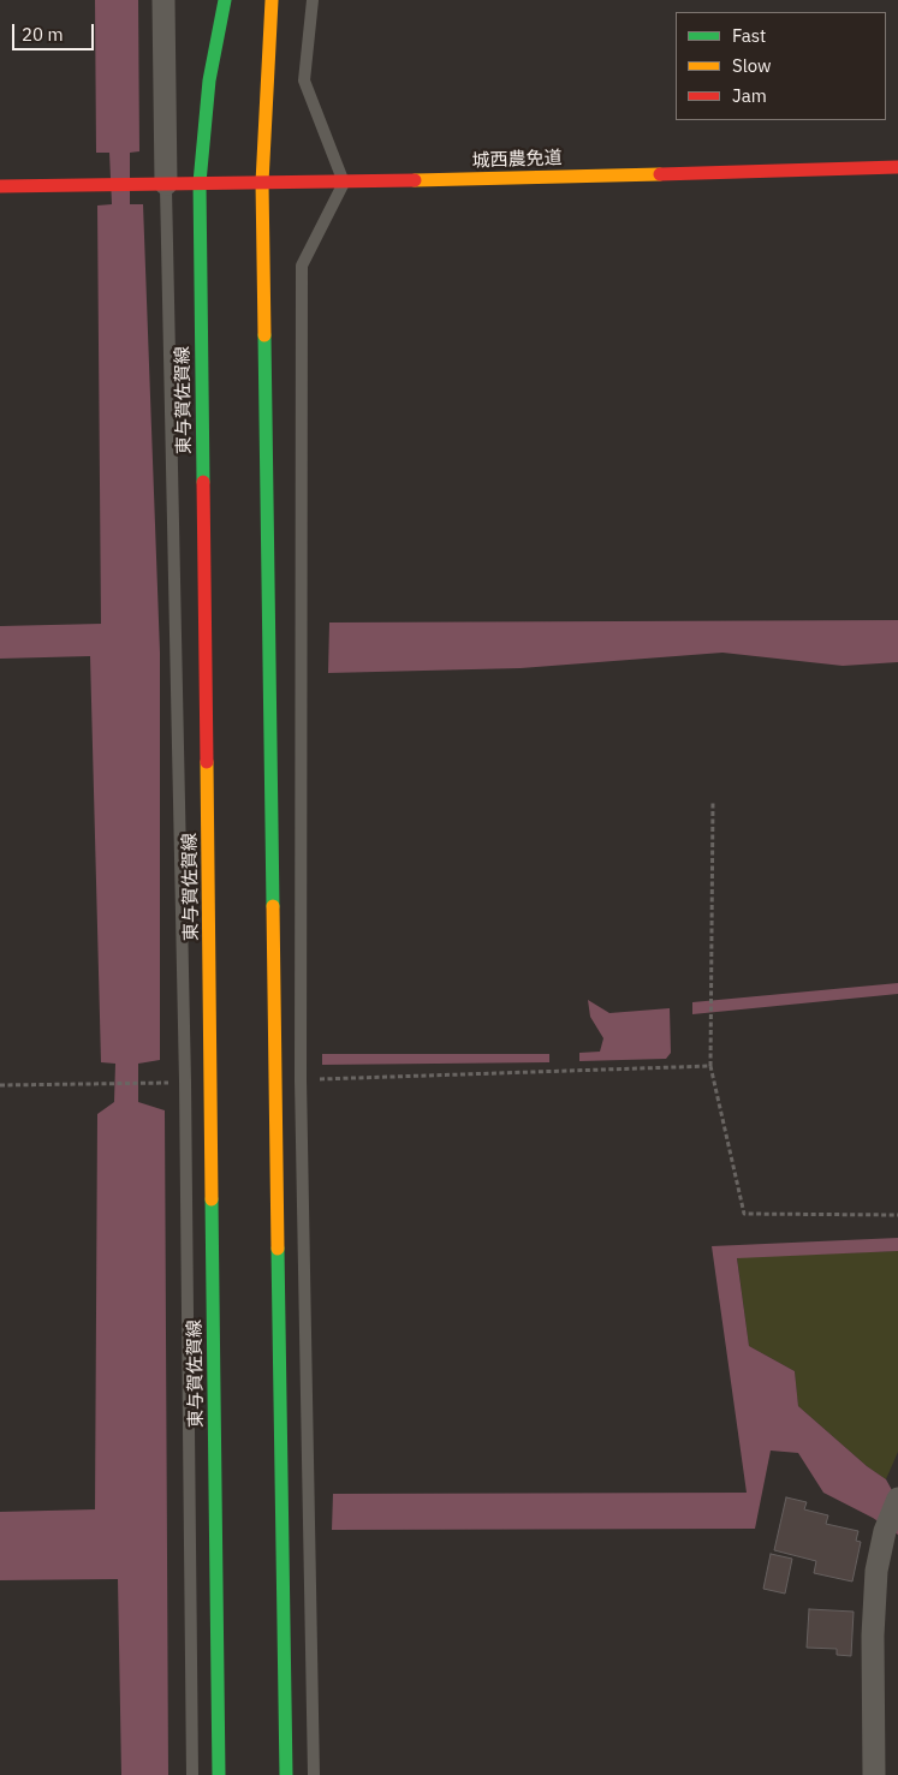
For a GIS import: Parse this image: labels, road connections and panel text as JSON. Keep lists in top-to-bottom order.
{
  "streets": {
    "main road": ["城西農免道", "東与賀佐賀線"]
  },
  "crossings": [
    ["城西農免道", "東与賀佐賀線"]
  ],
  "legend": ["Fast", "Slow", "Jam"],
  "scale_bar": "20 m"
}
